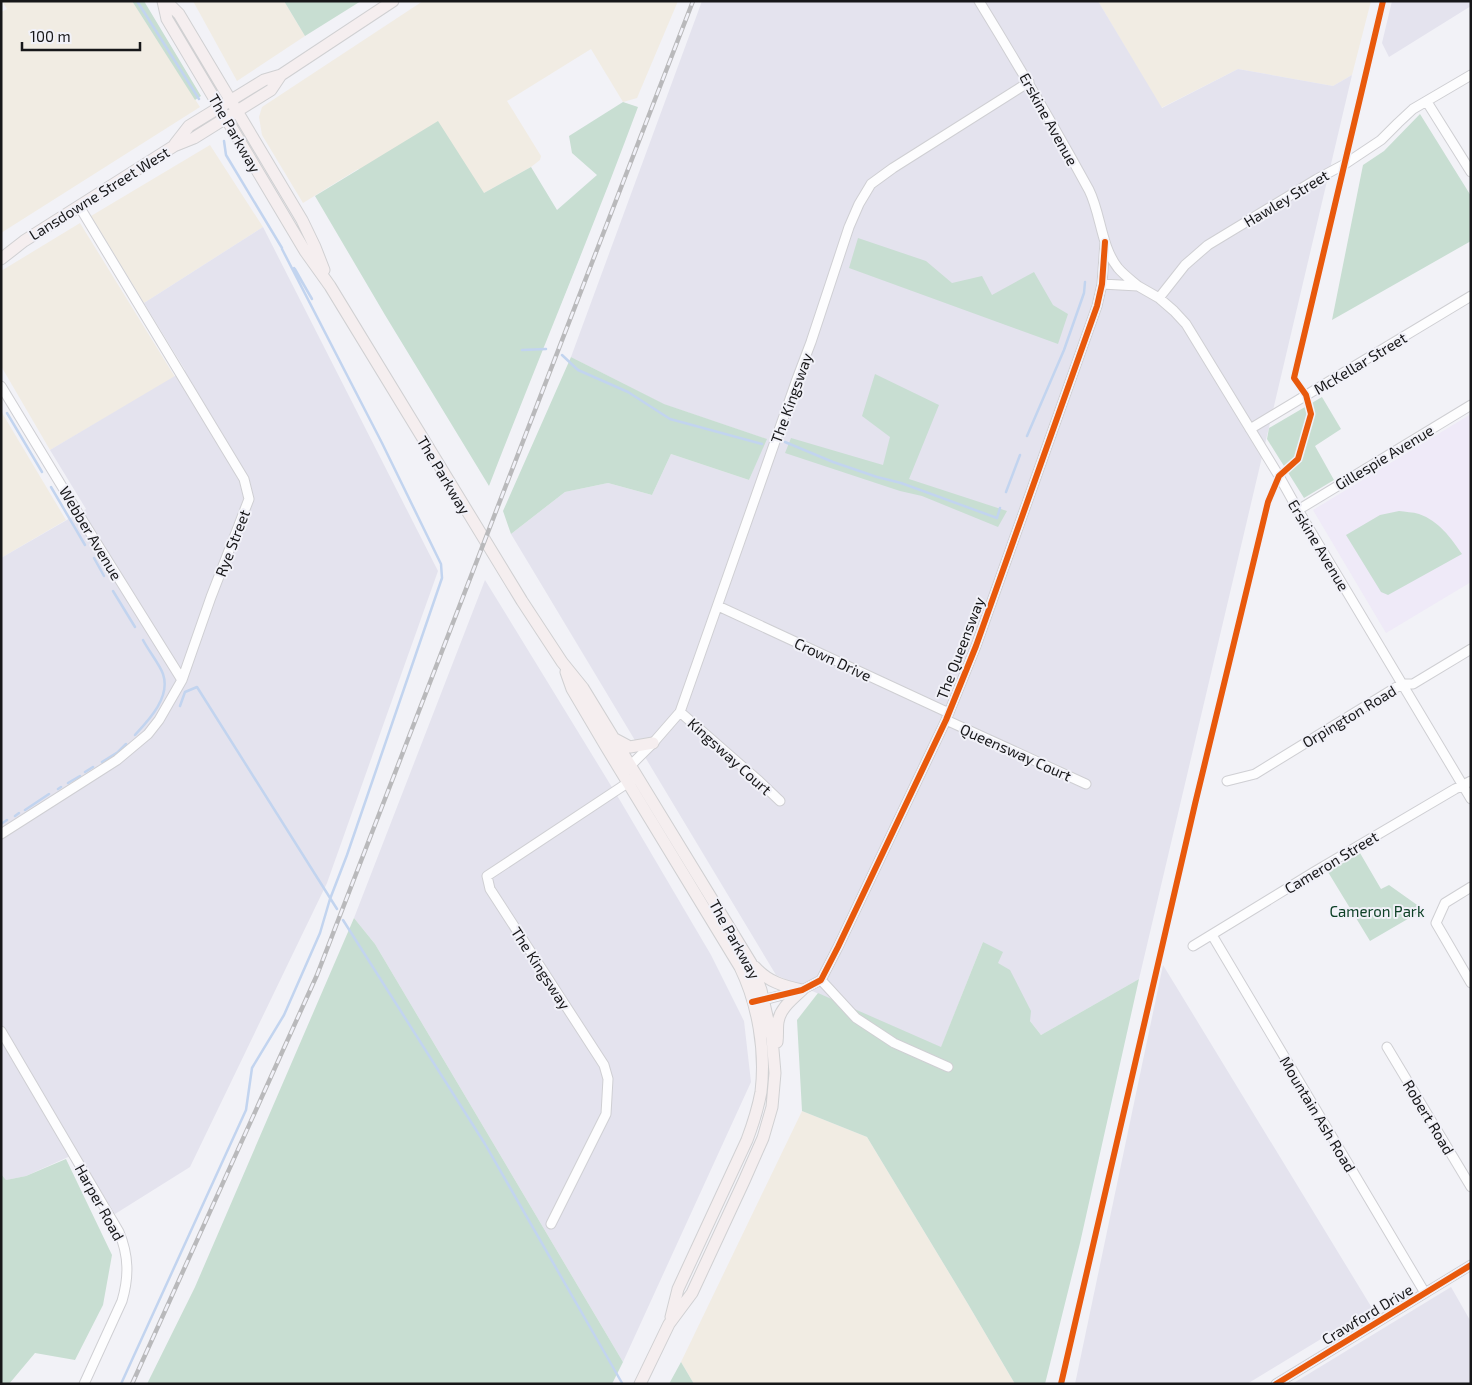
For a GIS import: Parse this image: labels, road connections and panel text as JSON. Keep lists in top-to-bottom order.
{
  "streets": {
    "main road": ["The Parkway", "Lansdowne Street West"],
    "street": [
      "Erskine Avenue",
      "Hawley Street",
      "McKellar Street",
      "The Kingsway",
      "Gillespie Avenue",
      "Webber Avenue",
      "Rye Street",
      "The Queensway",
      "Crown Drive",
      "Orpington Road",
      "Queensway Court",
      "Kingsway Court",
      "Cameron Street",
      "Mountain Ash Road",
      "Robert Road",
      "Harper Road",
      "Crawford Drive"
    ]
  },
  "crossings": [
    ["Erskine Avenue", "Hawley Street"],
    ["Erskine Avenue", "McKellar Street"],
    ["Erskine Avenue", "The Kingsway"],
    ["Erskine Avenue", "Gillespie Avenue"],
    ["Erskine Avenue", "The Queensway"],
    ["Erskine Avenue", "Orpington Road"],
    ["Erskine Avenue", "Cameron Street"],
    ["The Parkway", "Lansdowne Street West"],
    ["The Parkway", "The Kingsway"],
    ["Lansdowne Street West", "Rye Street"],
    ["The Kingsway", "Crown Drive"],
    ["The Kingsway", "Kingsway Court"],
    ["Webber Avenue", "Rye Street"],
    ["The Queensway", "Crown Drive"],
    ["The Queensway", "Queensway Court"],
    ["Crown Drive", "Queensway Court"],
    ["Cameron Street", "Mountain Ash Road"],
    ["Mountain Ash Road", "Crawford Drive"]
  ],
  "parks": ["Cameron Park"],
  "scale_bar": "100 m"
}
